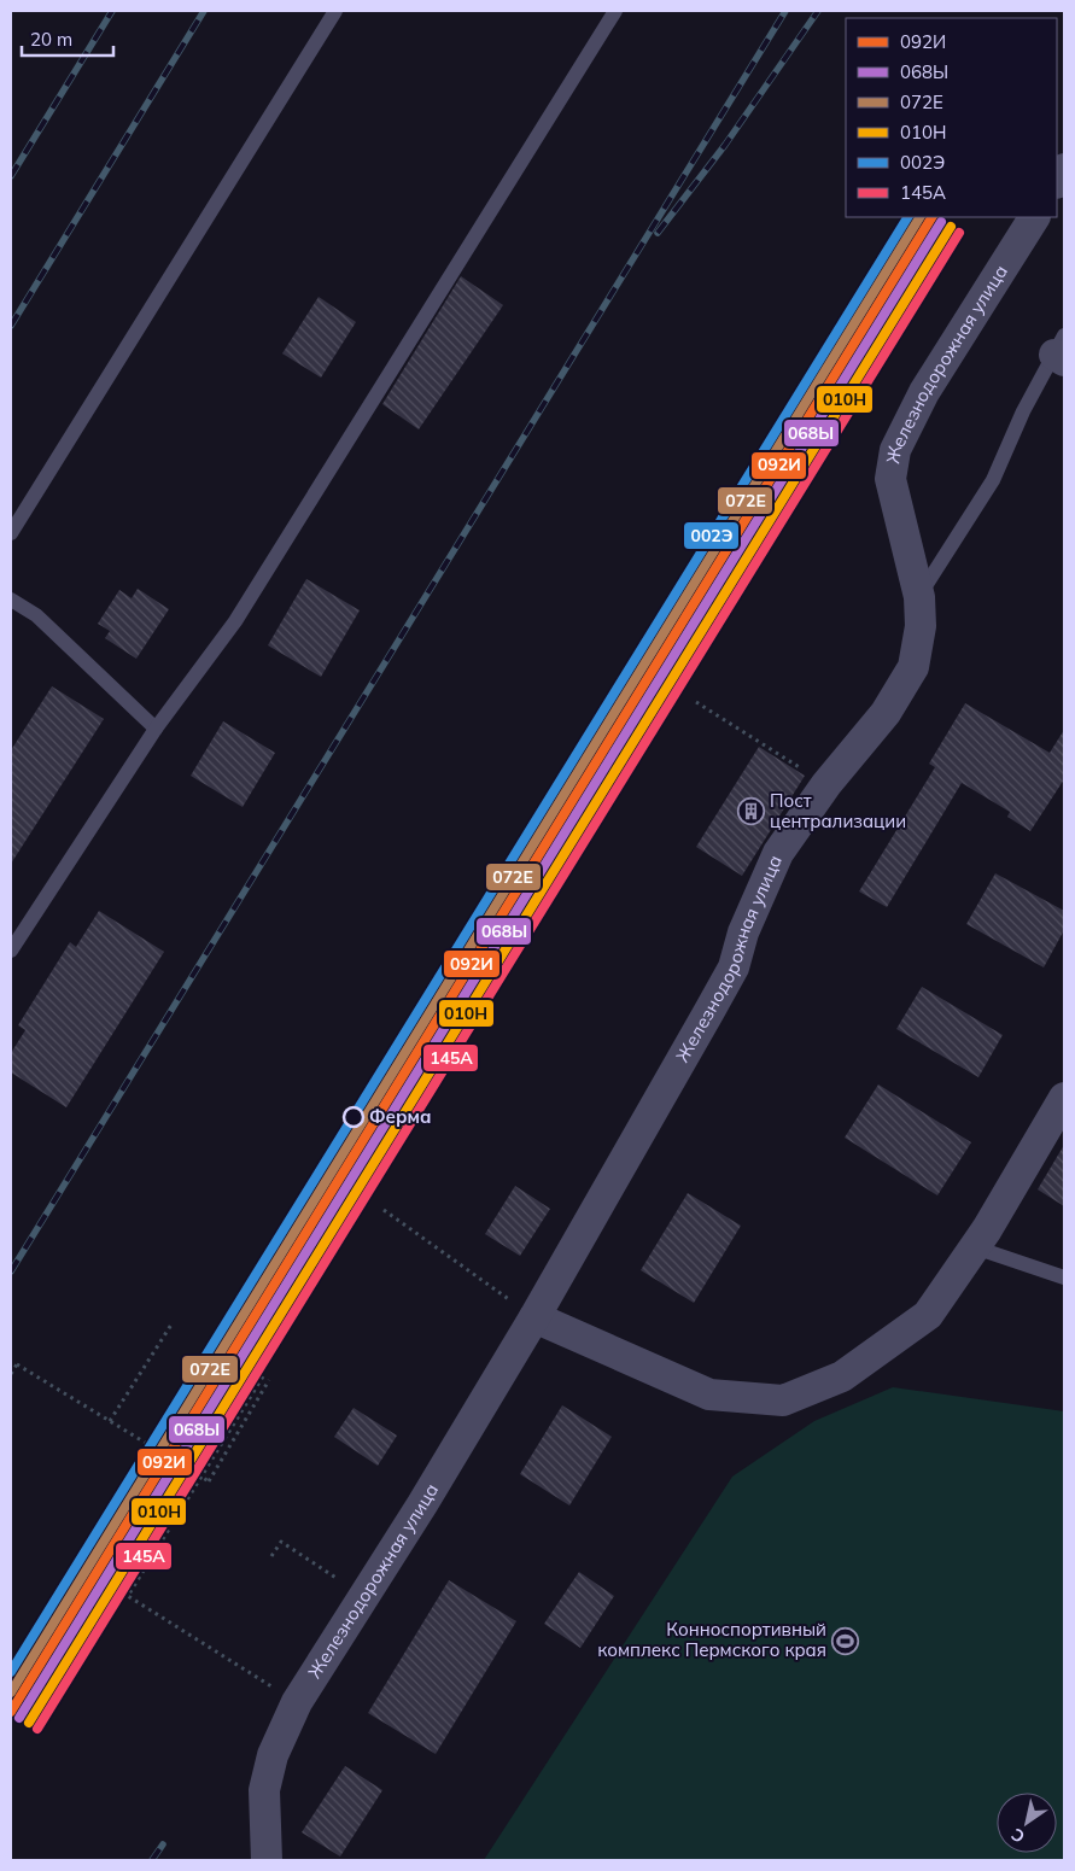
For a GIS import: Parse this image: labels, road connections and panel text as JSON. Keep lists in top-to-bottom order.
{
  "streets": {
    "street": ["Железнодорожная улица"]
  },
  "places": {
    "building": ["Пост централизации"],
    "other": ["Ферма"],
    "sports": ["Конноспортивный комплекс Пермского края"]
  },
  "lines": [
    "transit line 092И",
    "transit line 072Е",
    "transit line 002Э",
    "transit line 068Ы",
    "transit line 010Н",
    "transit line 145А"
  ],
  "legend": [
    "092И",
    "068Ы",
    "072Е",
    "010Н",
    "002Э",
    "145А"
  ],
  "scale_bar": "20 m",
  "north": "bottom left"
}
